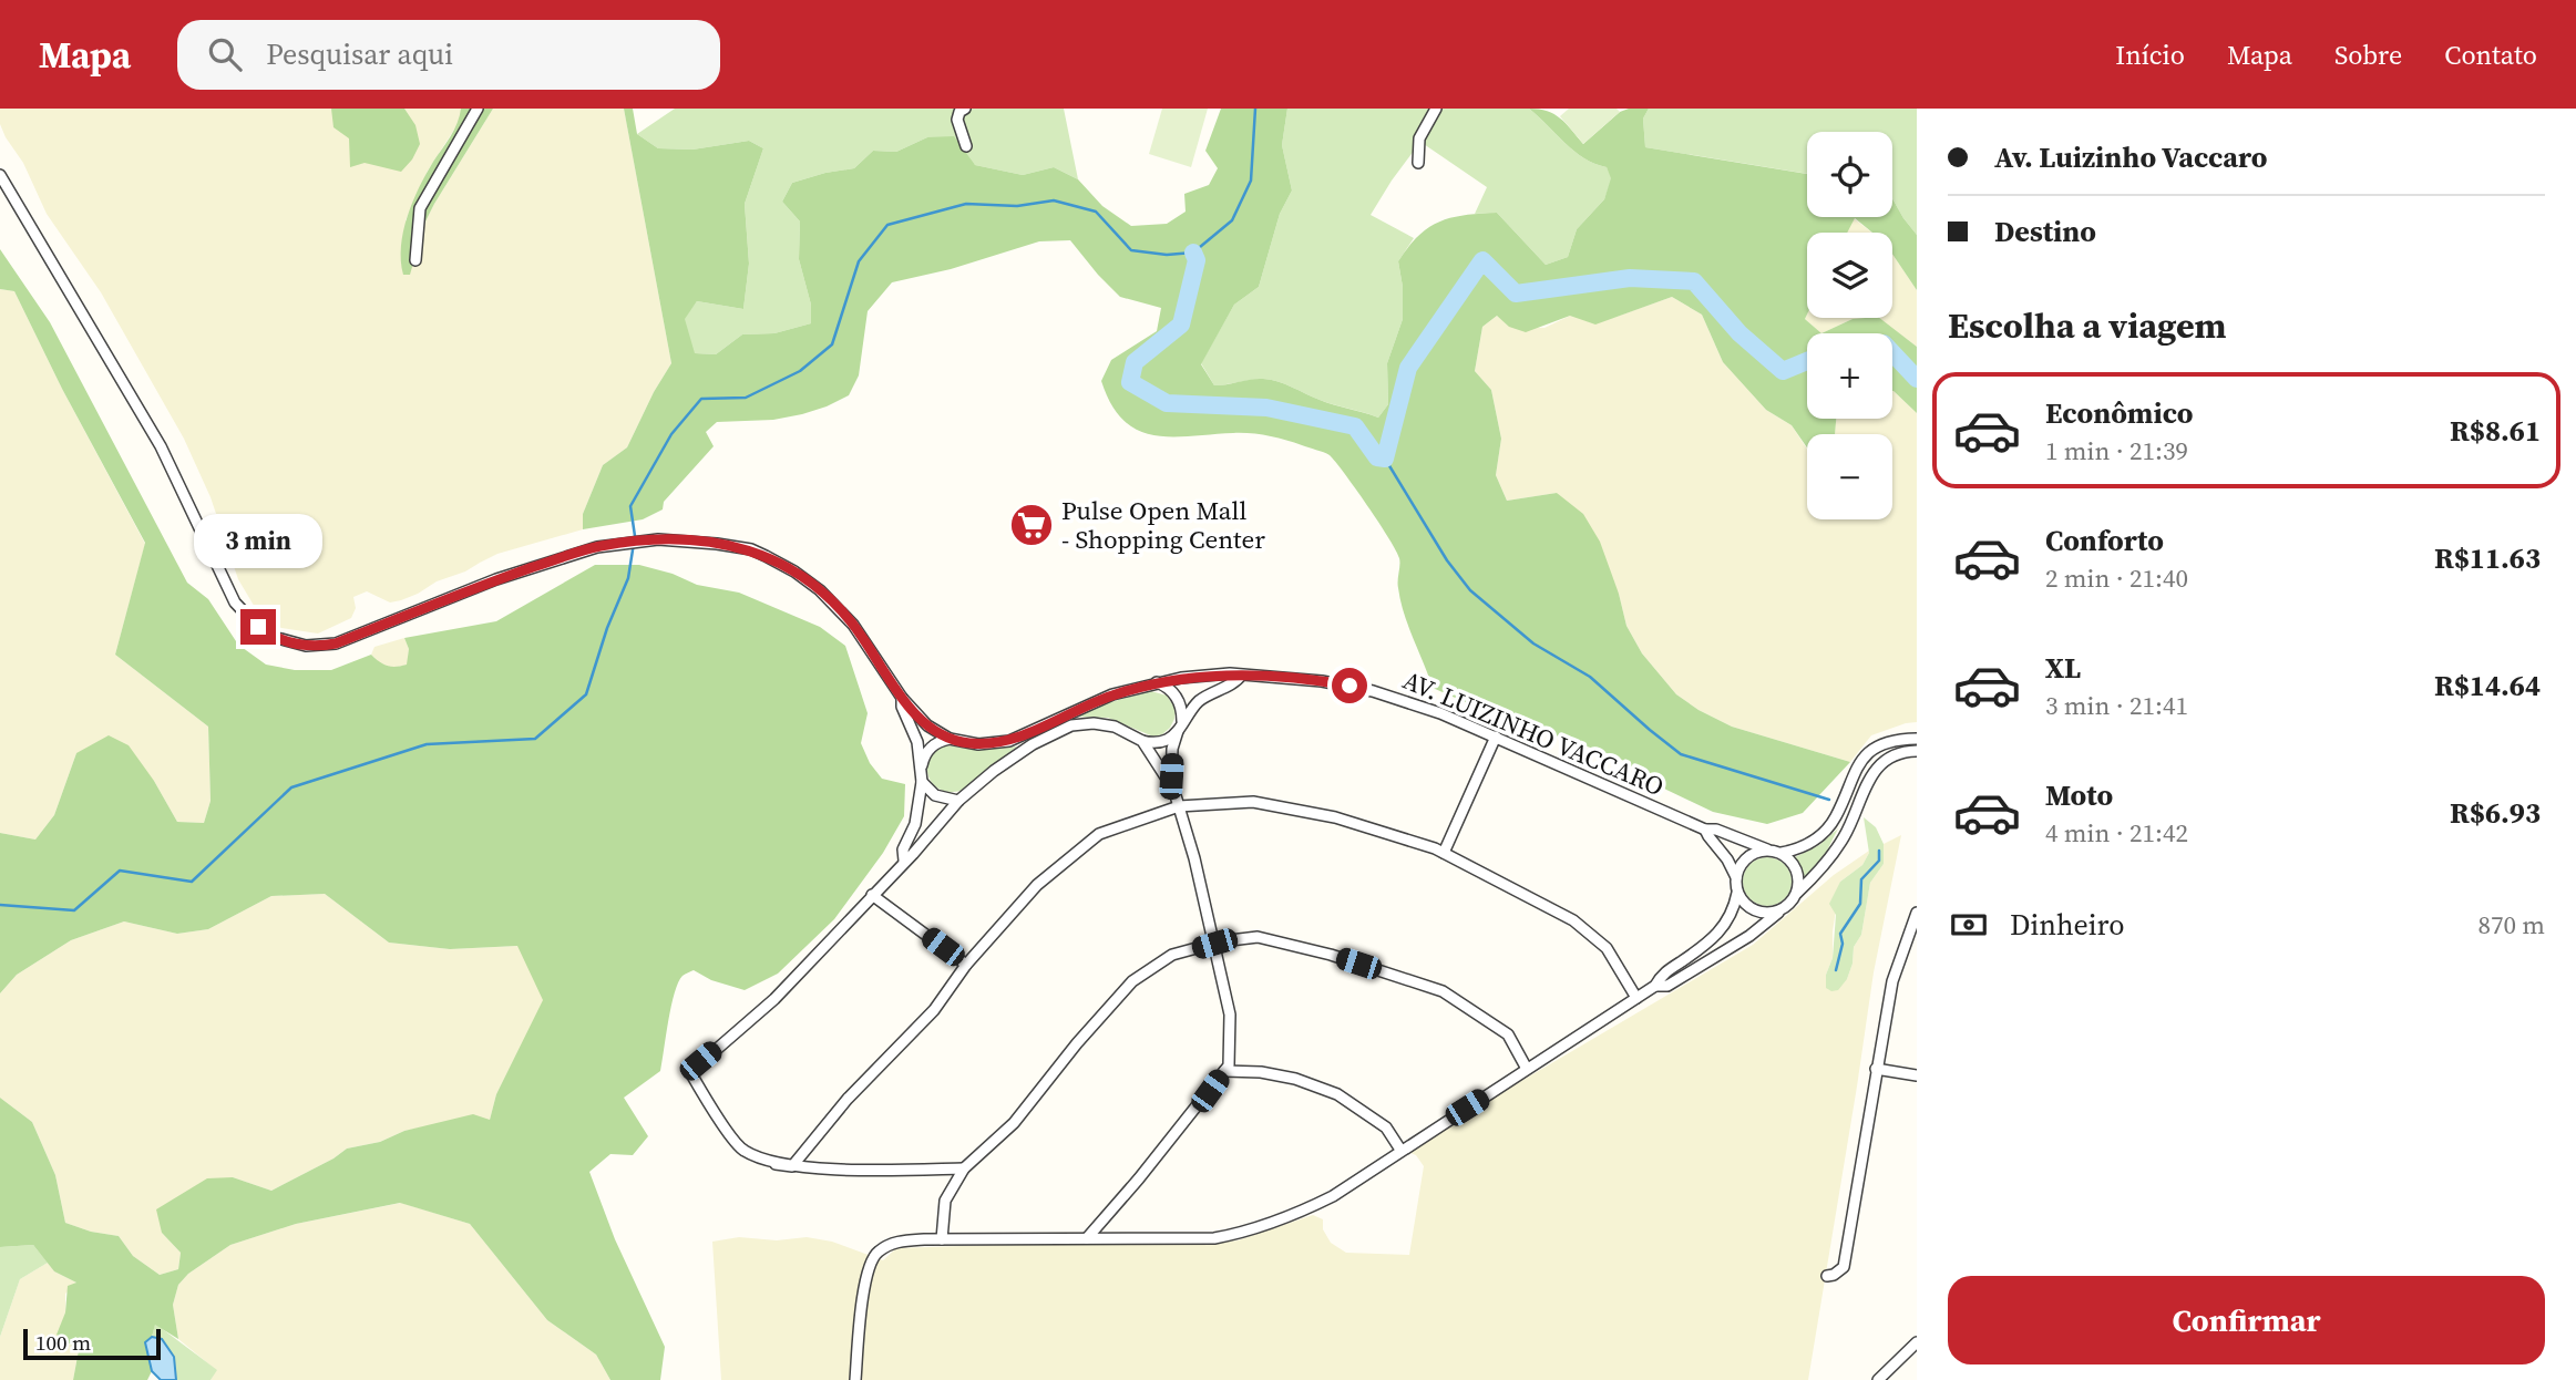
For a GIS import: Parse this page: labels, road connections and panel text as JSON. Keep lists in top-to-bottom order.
{
  "streets": {
    "street": ["AV. LUIZINHO VACCARO"]
  },
  "places": {
    "supermarket": ["Pulse Open Mall - Shopping Center"]
  },
  "scale_bar": "100 m",
  "page": {
    "header": "Mapa",
    "search": "Pesquisar aqui",
    "nav": [
      "Início",
      "Mapa",
      "Sobre",
      "Contato"
    ],
    "banner": ["Av. Luizinho Vaccaro", "Destino"],
    "map_buttons": ["+", "−"],
    "heading": "Escolha a viagem",
    "list": [
      {
        "name": "Econômico",
        "note": "1 min · 21:39",
        "value": "R$8.61"
      },
      {
        "name": "Conforto",
        "note": "2 min · 21:40",
        "value": "R$11.63"
      },
      {
        "name": "XL",
        "note": "3 min · 21:41",
        "value": "R$14.64"
      },
      {
        "name": "Moto",
        "note": "4 min · 21:42",
        "value": "R$6.93"
      }
    ],
    "bubble": "3 min",
    "pay": ["Dinheiro", "870 m"],
    "buttons": "Confirmar",
    "scale": "100 m"
  }
}
